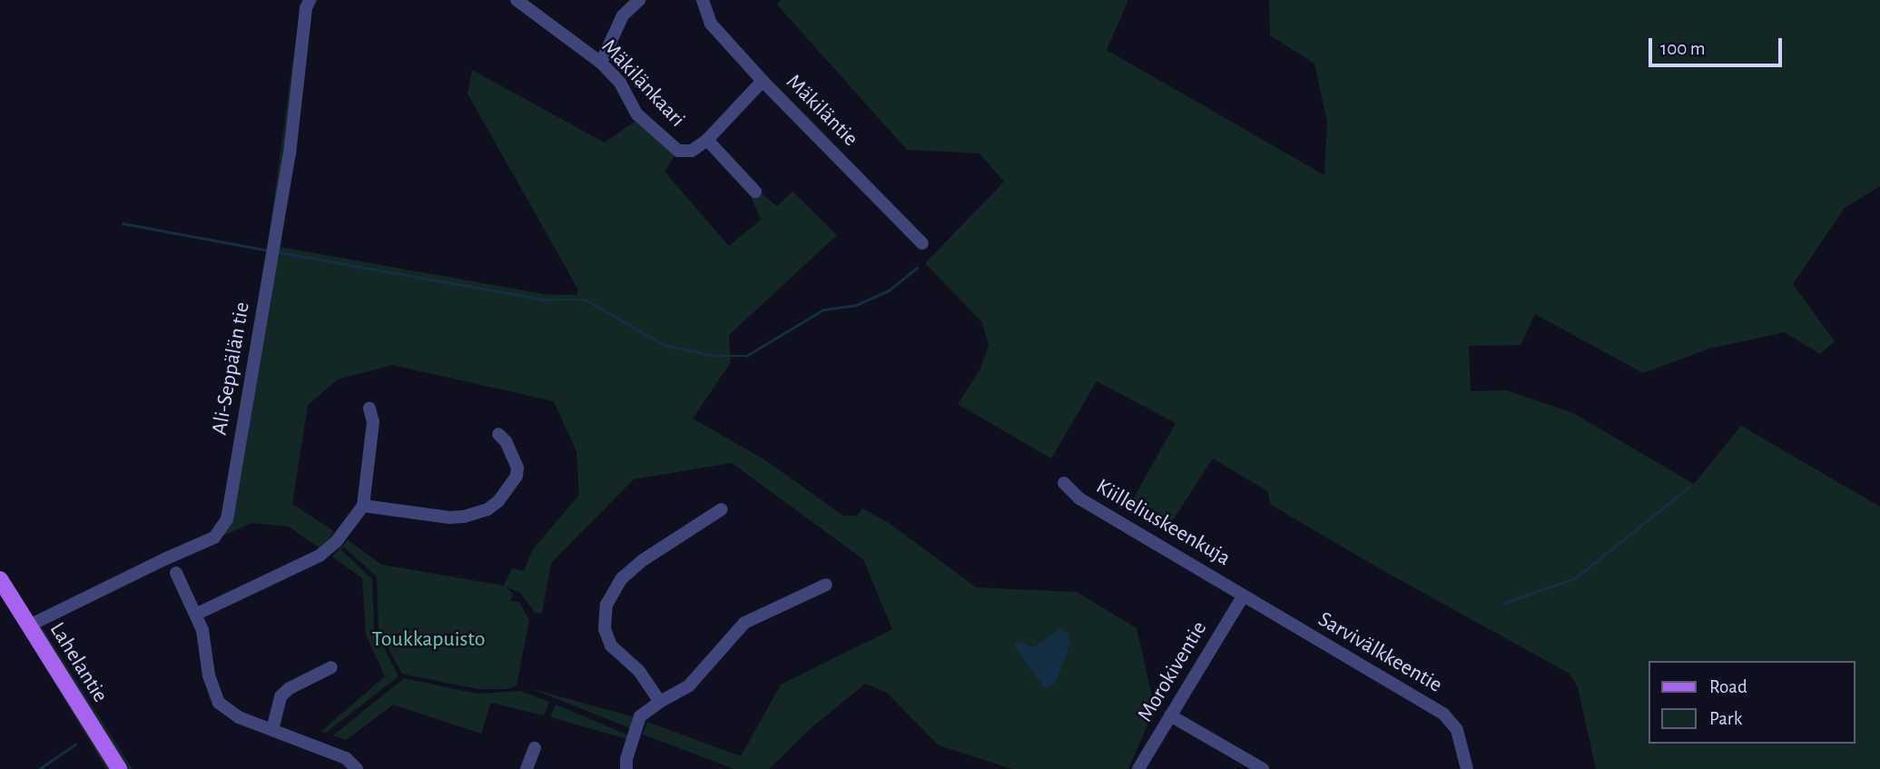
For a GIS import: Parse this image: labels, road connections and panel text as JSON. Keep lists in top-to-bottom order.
{
  "streets": {
    "main road": ["Lahelantie"],
    "street": [
      "Mäkilänkaari",
      "Mäkiläntie",
      "Ali-Seppälän tie",
      "Kiilleliuskeenkuja",
      "Sarvivälkkeentie",
      "Morokiventie"
    ]
  },
  "crossings": [
    ["Mäkilänkaari", "Mäkiläntie"],
    ["Ali-Seppälän tie", "Lahelantie"],
    ["Kiilleliuskeenkuja", "Sarvivälkkeentie"],
    ["Kiilleliuskeenkuja", "Morokiventie"],
    ["Sarvivälkkeentie", "Morokiventie"]
  ],
  "parks": ["Toukkapuisto"],
  "legend": ["Road", "Park"],
  "scale_bar": "100 m"
}
